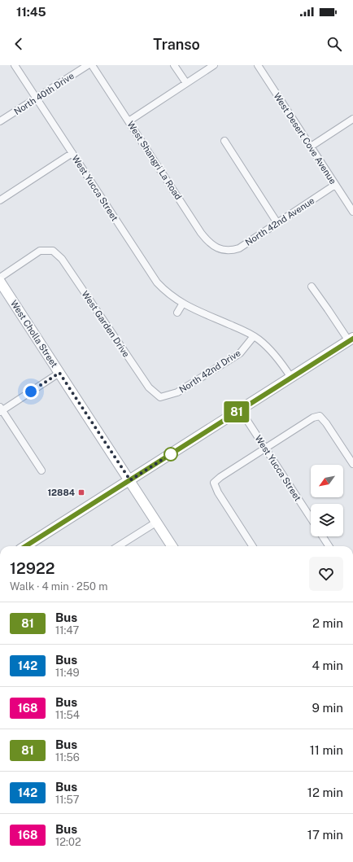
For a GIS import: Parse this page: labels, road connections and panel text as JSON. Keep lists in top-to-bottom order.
{
  "streets": {
    "main road": ["West Cholla Street"],
    "street": [
      "North 40th Drive",
      "West Desert Cove Avenue",
      "West Shangri La Road",
      "West Yucca Street",
      "North 42nd Avenue",
      "West Garden Drive",
      "North 42nd Drive"
    ]
  },
  "crossings": [
    ["North 40th Drive", "West Yucca Street"],
    ["West Desert Cove Avenue", "North 42nd Avenue"],
    ["West Shangri La Road", "North 42nd Avenue"],
    ["West Yucca Street", "North 42nd Drive"],
    ["West Garden Drive", "North 42nd Drive"]
  ],
  "places": {
    "transit": ["12884"]
  },
  "lines": ["bus line 81"],
  "north": "bottom left",
  "page": {
    "status": "11:45",
    "header": "Transo",
    "on_map": "81",
    "heading": ["12922", "Walk · 4 min · 250 m"],
    "list": [
      {
        "mark": "81",
        "name": "Bus",
        "note": "11:47",
        "value": "2 min"
      },
      {
        "mark": "142",
        "name": "Bus",
        "note": "11:49",
        "value": "4 min"
      },
      {
        "mark": "168",
        "name": "Bus",
        "note": "11:54",
        "value": "9 min"
      },
      {
        "mark": "81",
        "name": "Bus",
        "note": "11:56",
        "value": "11 min"
      },
      {
        "mark": "142",
        "name": "Bus",
        "note": "11:57",
        "value": "12 min"
      },
      {
        "mark": "168",
        "name": "Bus",
        "note": "12:02",
        "value": "17 min"
      }
    ]
  }
}
